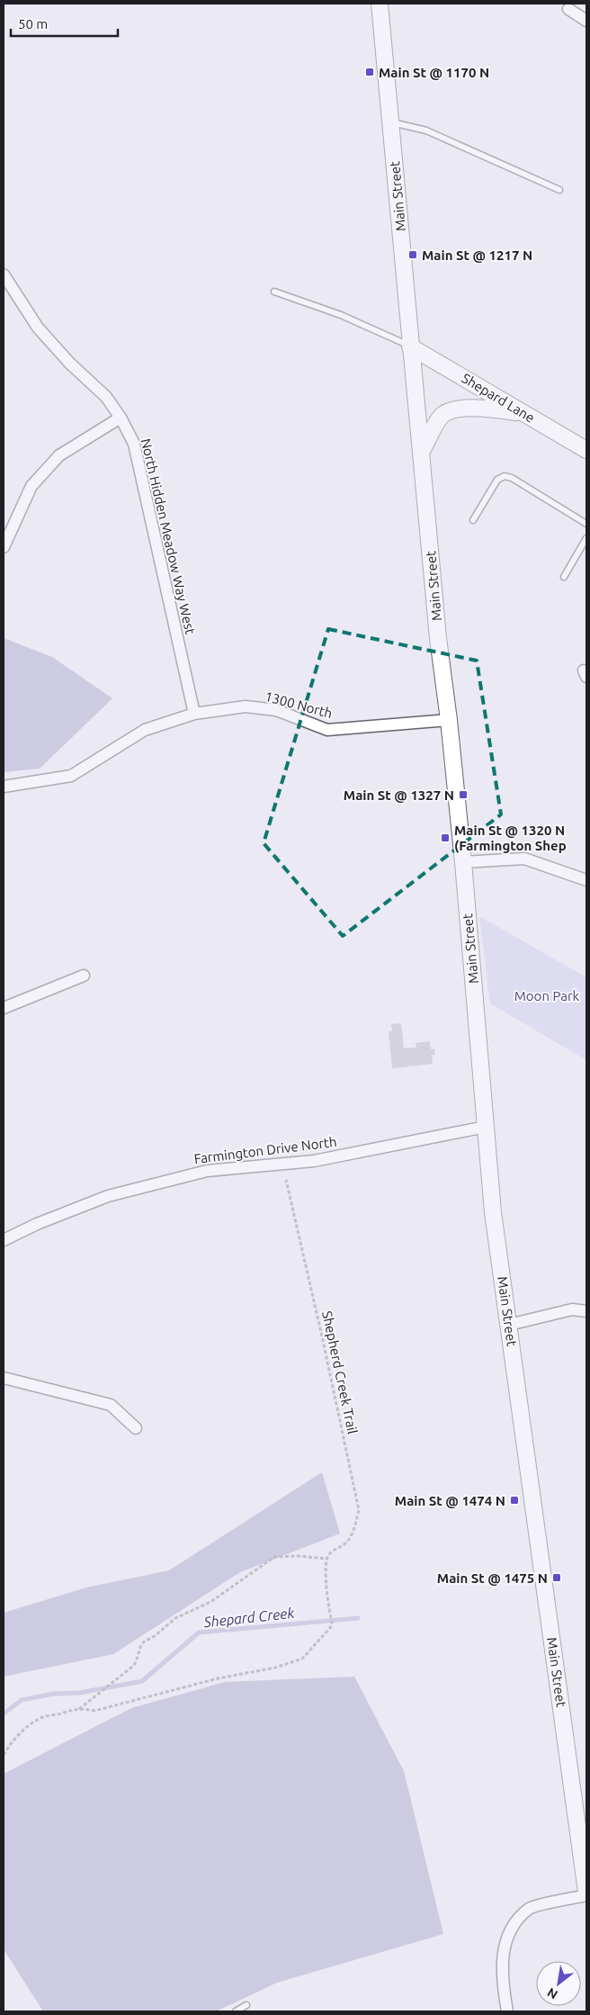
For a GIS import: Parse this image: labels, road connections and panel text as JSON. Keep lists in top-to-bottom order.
{
  "streets": {
    "main road": ["Main Street", "Shepard Lane"],
    "street": ["North Hidden Meadow Way West", "1300 North", "Farmington Drive North"],
    "path": ["Shepherd Creek Trail"]
  },
  "crossings": [
    ["Main Street", "Shepard Lane"],
    ["Main Street", "1300 North"],
    ["Main Street", "Farmington Drive North"],
    ["North Hidden Meadow Way West", "1300 North"]
  ],
  "water": ["Shepard Creek"],
  "parks": ["Moon Park"],
  "places": {
    "transit": [
      "Main St @ 1170 N",
      "Main St @ 1217 N",
      "Main St @ 1327 N",
      "Main St @ 1320 N (Farmington Shep",
      "Main St @ 1474 N",
      "Main St @ 1475 N"
    ]
  },
  "scale_bar": "50 m",
  "north": "bottom left"
}
